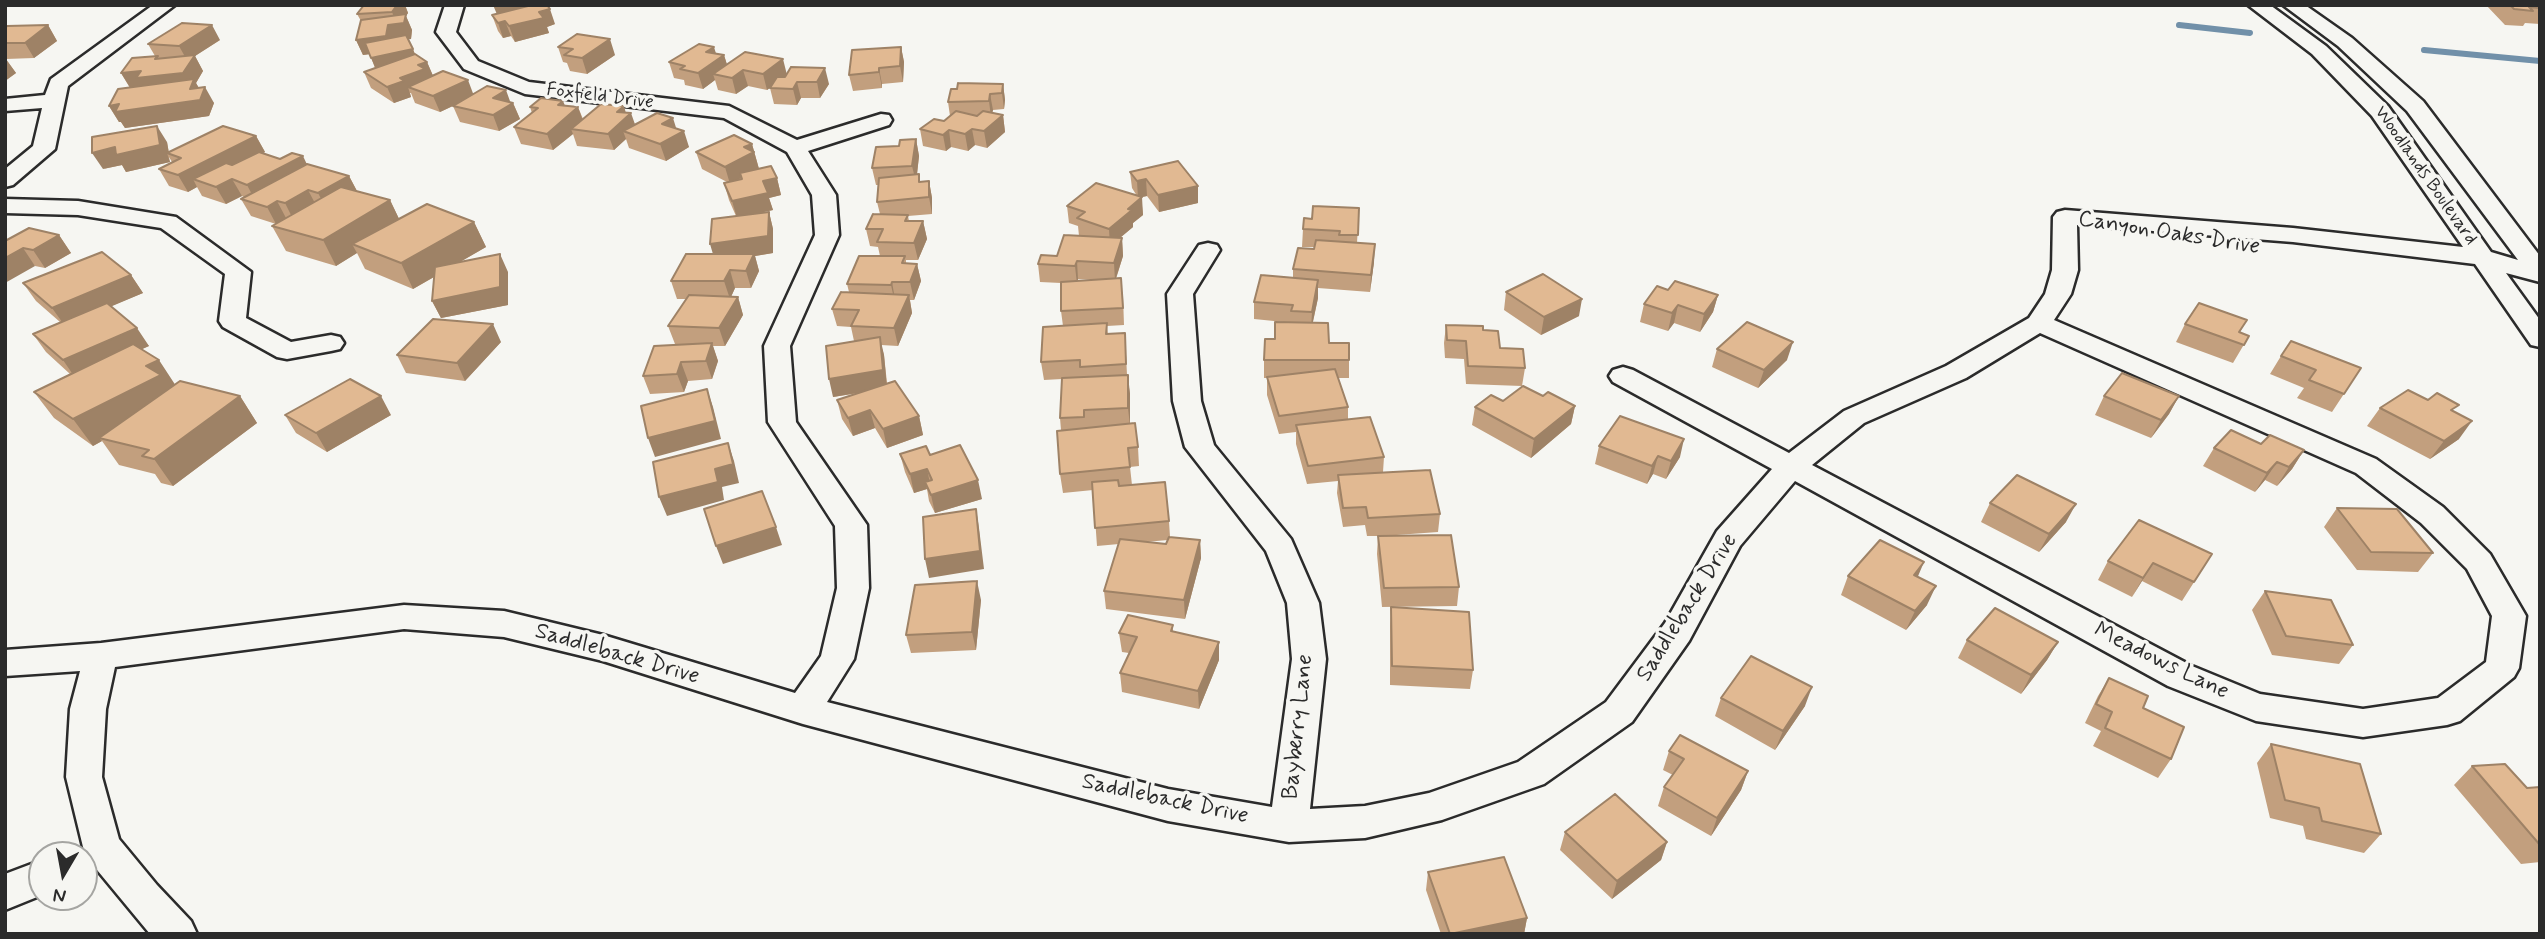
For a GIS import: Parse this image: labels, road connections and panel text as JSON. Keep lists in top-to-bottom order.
{
  "streets": {
    "street": [
      "Foxfield Drive",
      "Woodlands Boulevard",
      "Canyon Oaks Drive",
      "Saddleback Drive",
      "Meadows Lane",
      "Bayberry Lane"
    ]
  },
  "crossings": [
    ["Foxfield Drive", "Saddleback Drive"],
    ["Woodlands Boulevard", "Canyon Oaks Drive"],
    ["Canyon Oaks Drive", "Saddleback Drive"],
    ["Saddleback Drive", "Meadows Lane"],
    ["Saddleback Drive", "Bayberry Lane"]
  ],
  "north": "bottom"
}
